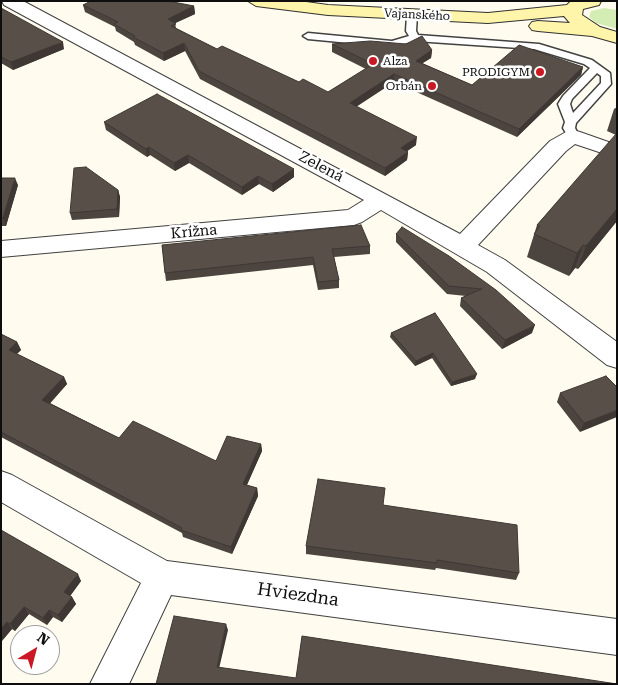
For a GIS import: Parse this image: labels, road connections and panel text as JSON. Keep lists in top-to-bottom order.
{
  "streets": {
    "main road": ["Vajanského"],
    "street": ["Zelená", "Krížna", "Hviezdna"]
  },
  "crossings": [
    ["Zelená", "Krížna"]
  ],
  "places": ["Alza", "PRODIGYM", "Orbán"],
  "north": "top right"
}
